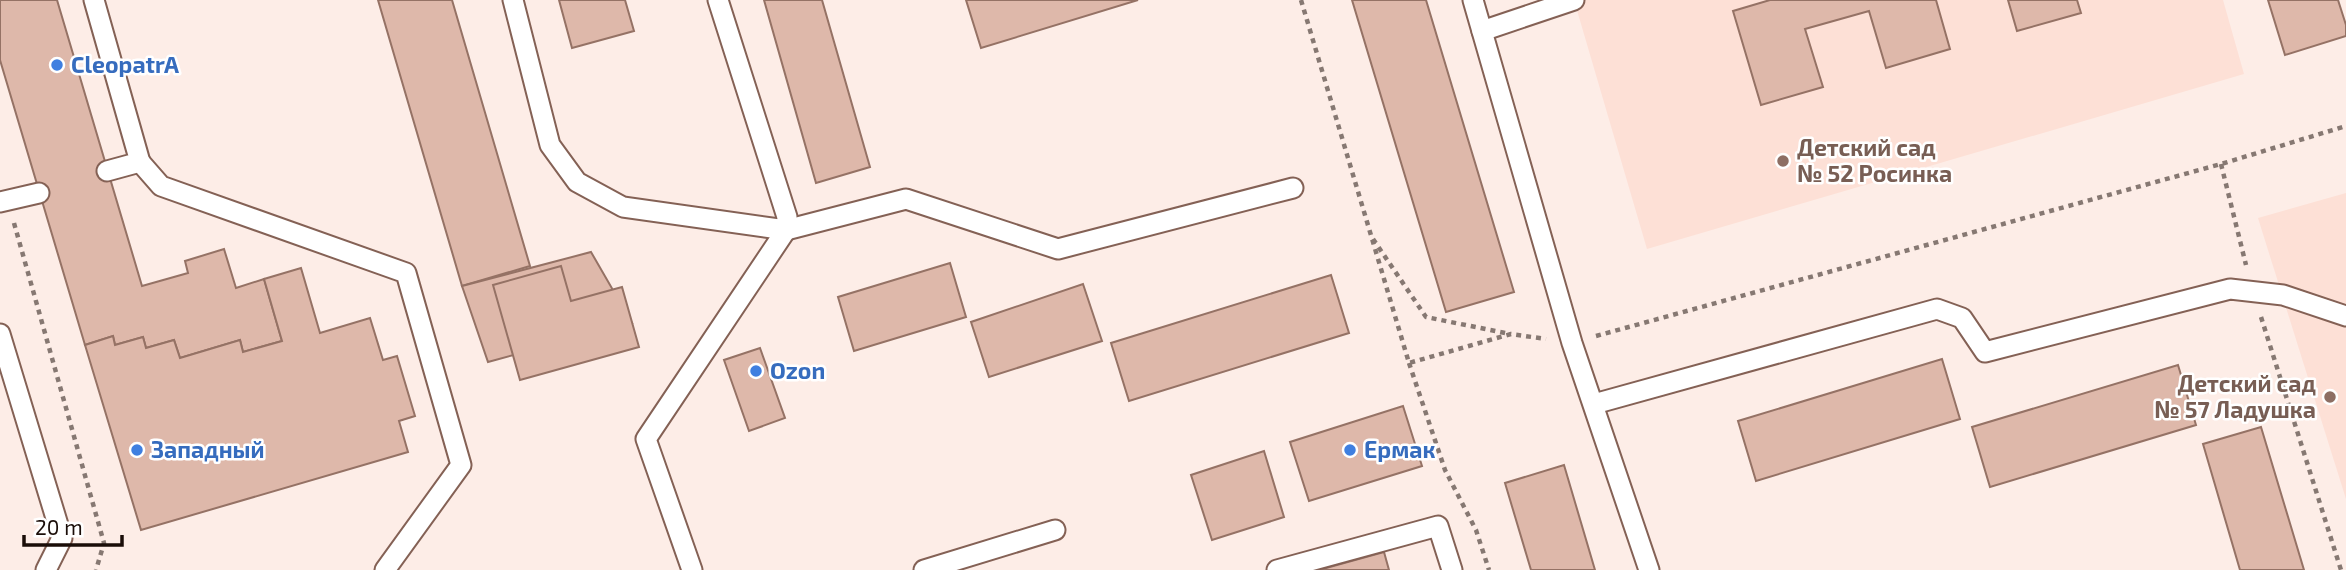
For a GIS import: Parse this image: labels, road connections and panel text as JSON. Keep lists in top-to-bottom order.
{
  "places": [
    "CleopatrA",
    "Детский сад № 52 Росинка",
    "Ozon",
    "Детский сад № 57 Ладушка",
    "Западный",
    "Ермак"
  ],
  "scale_bar": "20 m"
}
